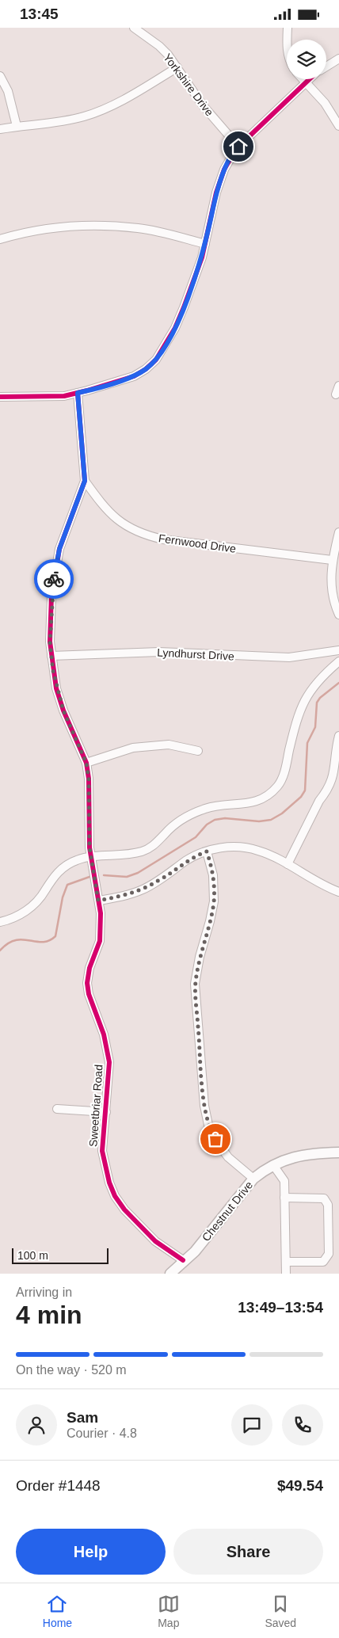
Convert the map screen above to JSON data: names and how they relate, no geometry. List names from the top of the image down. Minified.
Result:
{"streets":{"street":["Yorkshire Drive","Fernwood Drive","Lyndhurst Drive","Sweetbriar Road","Chestnut Drive"]},"crossings":[["Fernwood Drive","Sweetbriar Road"],["Lyndhurst Drive","Sweetbriar Road"],["Sweetbriar Road","Chestnut Drive"]],"scale_bar":"100 m","page":{"status":"13:45","scale":"100 m","heading":["4 min","Arriving in","13:49–13:54"],"panel":["Sam","Courier · 4.8","Order #1448","$49.54"],"bar":"On the way · 520 m","buttons":["Help","Share"],"tabs":["Home","Map","Saved"]}}
